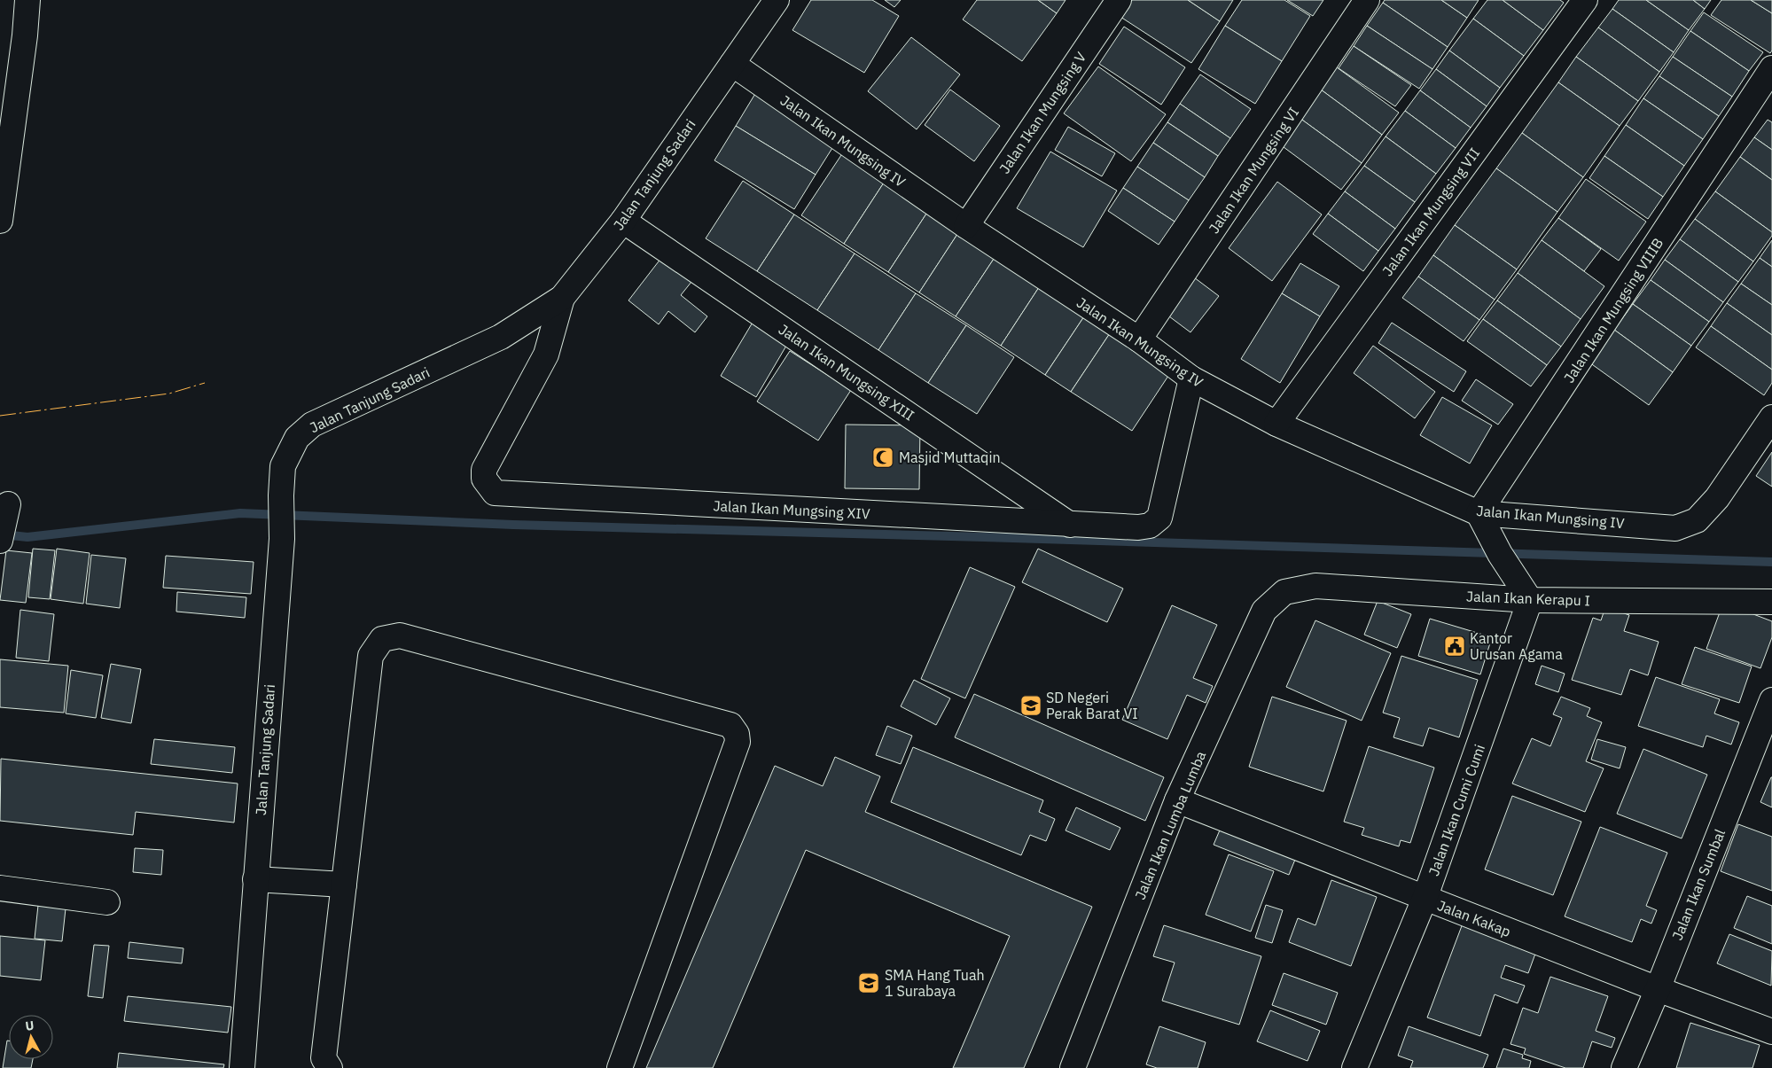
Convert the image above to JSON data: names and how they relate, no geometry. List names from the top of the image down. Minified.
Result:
{"streets":{"main road":["Jalan Ikan Mungsing V","Jalan Ikan Mungsing IV","Jalan Ikan Mungsing VI","Jalan Tanjung Sadari","Jalan Ikan Mungsing VII","Jalan Ikan Mungsing VIIIB","Jalan Ikan Mungsing XIII","Jalan Ikan Mungsing XIV","Jalan Ikan Kerapu I","Jalan Ikan Cumi Cumi","Jalan Ikan Lumba Lumba","Jalan Ikan Sumbal","Jalan Kakap"]},"crossings":[["Jalan Ikan Mungsing V","Jalan Ikan Mungsing IV"],["Jalan Ikan Mungsing IV","Jalan Ikan Mungsing VI"],["Jalan Ikan Mungsing IV","Jalan Tanjung Sadari"],["Jalan Ikan Mungsing IV","Jalan Ikan Mungsing VII"],["Jalan Ikan Mungsing IV","Jalan Ikan Mungsing VIIIB"],["Jalan Ikan Mungsing IV","Jalan Ikan Mungsing XIV"],["Jalan Tanjung Sadari","Jalan Ikan Mungsing XIII"],["Jalan Tanjung Sadari","Jalan Ikan Mungsing XIV"],["Jalan Ikan Mungsing XIII","Jalan Ikan Mungsing XIV"],["Jalan Ikan Kerapu I","Jalan Ikan Cumi Cumi"],["Jalan Ikan Kerapu I","Jalan Ikan Lumba Lumba"],["Jalan Ikan Cumi Cumi","Jalan Kakap"],["Jalan Ikan Lumba Lumba","Jalan Kakap"],["Jalan Ikan Sumbal","Jalan Kakap"]],"places":{"mosque":["Masjid Muttaqin"],"public building":["Kantor Urusan Agama"],"school or university":["SD Negeri Perak Barat VI","SMA Hang Tuah 1 Surabaya"]},"north":"top"}
